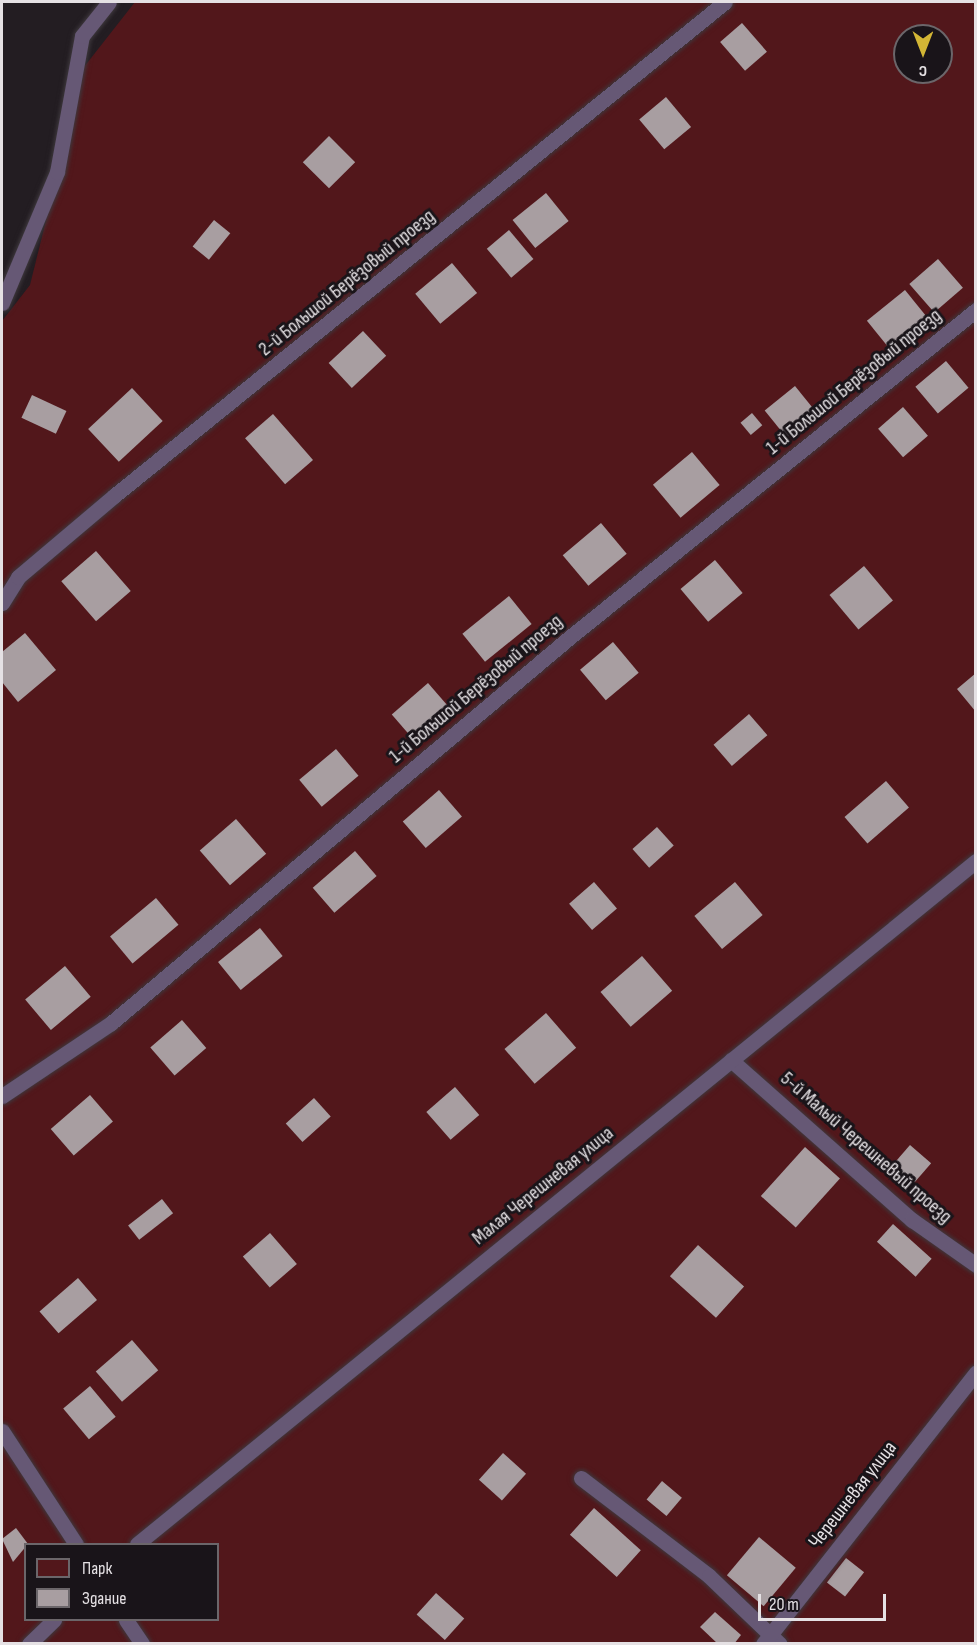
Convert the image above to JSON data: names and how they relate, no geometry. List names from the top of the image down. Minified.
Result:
{"streets":{"lane":["2-й Большой Берёзовый проезд","1-й Большой Берёзовый проезд","5-й Малый Черешневый проезд","Малая Черешневая улица","Черешневая улица"]},"crossings":[["5-й Малый Черешневый проезд","Малая Черешневая улица"]],"legend":["Парк","Здание"],"scale_bar":"20 m","north":"bottom"}
